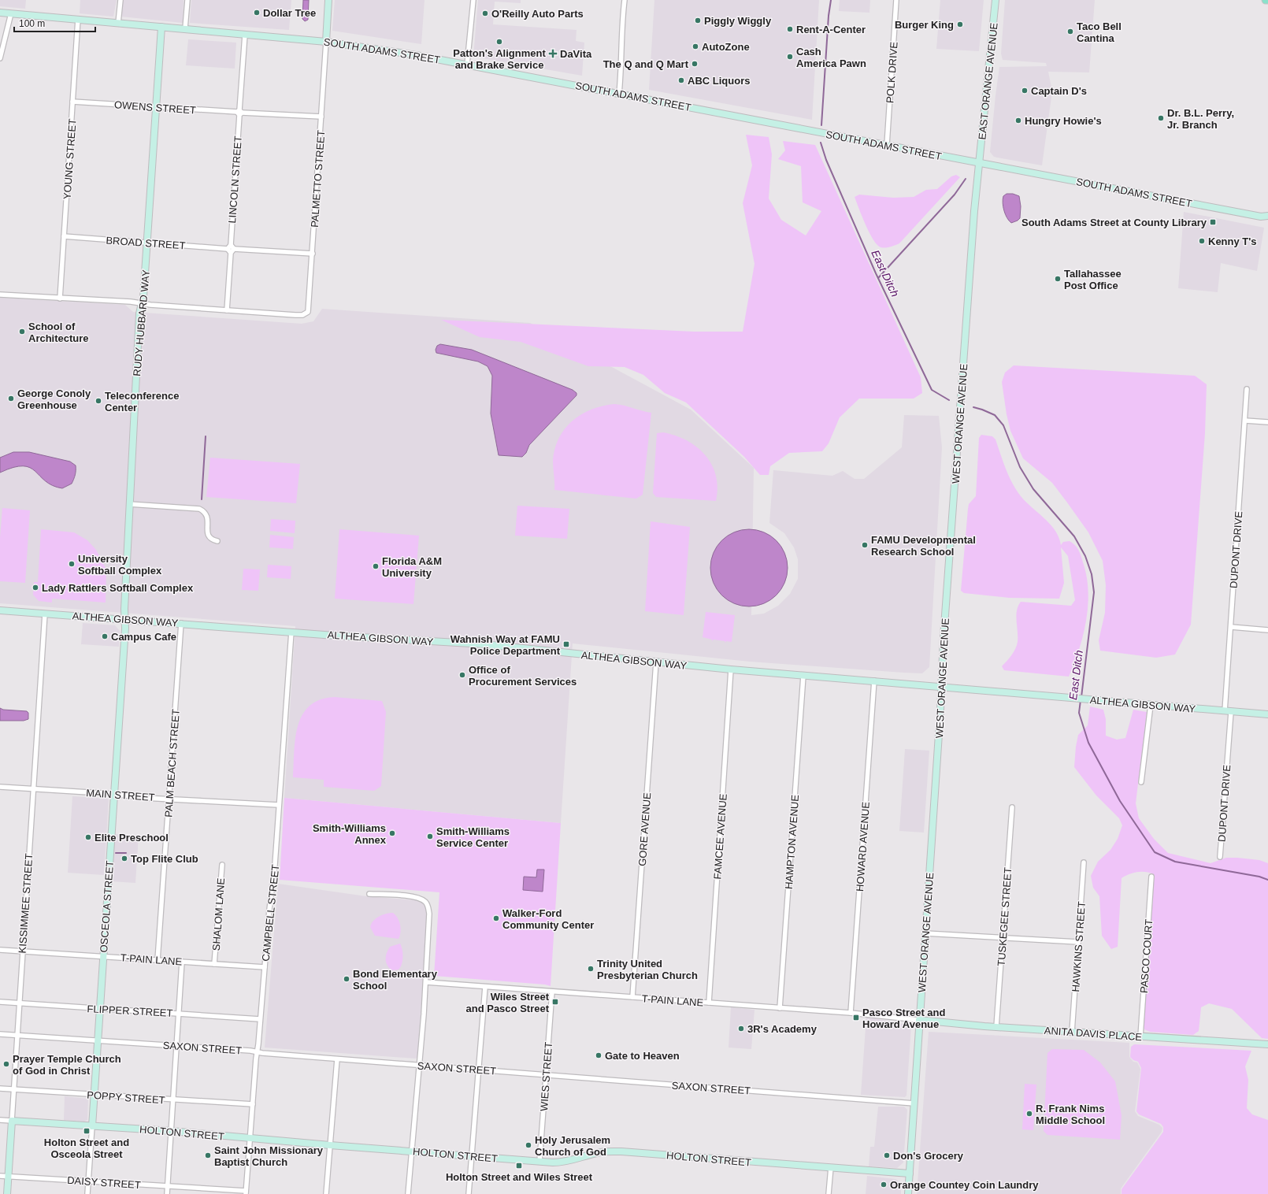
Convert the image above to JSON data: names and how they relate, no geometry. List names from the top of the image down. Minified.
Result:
{"streets":{"street":["SOUTH ADAMS STREET","POLK DRIVE","EAST ORANGE AVENUE","OWENS STREET","YOUNG STREET","PALMETTO STREET","LINCOLN STREET","BROAD STREET","RUDY HUBBARD WAY","WEST ORANGE AVENUE","DUPONT DRIVE","ALTHEA GIBSON WAY","PALM BEACH STREET","MAIN STREET","GORE AVENUE","FAMCEE AVENUE","HAMPTON AVENUE","HOWARD AVENUE","KISSIMMEE STREET","OSCEOLA STREET","CAMPBELL STREET","SHALOM LANE","TUSKEGEE STREET","HAWKINS STREET","PASCO COURT","T-PAIN LANE","FLIPPER STREET","ANITA DAVIS PLACE","SAXON STREET","WIES STREET","POPPY STREET","HOLTON STREET","DAISY STREET"]},"crossings":[["SOUTH ADAMS STREET","POLK DRIVE"],["SOUTH ADAMS STREET","EAST ORANGE AVENUE"],["SOUTH ADAMS STREET","YOUNG STREET"],["SOUTH ADAMS STREET","PALMETTO STREET"],["SOUTH ADAMS STREET","LINCOLN STREET"],["SOUTH ADAMS STREET","RUDY HUBBARD WAY"],["SOUTH ADAMS STREET","WEST ORANGE AVENUE"],["EAST ORANGE AVENUE","WEST ORANGE AVENUE"],["OWENS STREET","YOUNG STREET"],["OWENS STREET","PALMETTO STREET"],["OWENS STREET","LINCOLN STREET"],["OWENS STREET","RUDY HUBBARD WAY"],["YOUNG STREET","BROAD STREET"],["PALMETTO STREET","LINCOLN STREET"],["PALMETTO STREET","BROAD STREET"],["LINCOLN STREET","BROAD STREET"],["BROAD STREET","RUDY HUBBARD WAY"],["RUDY HUBBARD WAY","ALTHEA GIBSON WAY"],["RUDY HUBBARD WAY","OSCEOLA STREET"],["WEST ORANGE AVENUE","ALTHEA GIBSON WAY"],["WEST ORANGE AVENUE","T-PAIN LANE"],["WEST ORANGE AVENUE","ANITA DAVIS PLACE"],["WEST ORANGE AVENUE","SAXON STREET"],["WEST ORANGE AVENUE","HOLTON STREET"],["DUPONT DRIVE","ALTHEA GIBSON WAY"],["ALTHEA GIBSON WAY","PALM BEACH STREET"],["ALTHEA GIBSON WAY","GORE AVENUE"],["ALTHEA GIBSON WAY","FAMCEE AVENUE"],["ALTHEA GIBSON WAY","HAMPTON AVENUE"],["ALTHEA GIBSON WAY","HOWARD AVENUE"],["ALTHEA GIBSON WAY","KISSIMMEE STREET"],["ALTHEA GIBSON WAY","OSCEOLA STREET"],["ALTHEA GIBSON WAY","CAMPBELL STREET"],["PALM BEACH STREET","MAIN STREET"],["PALM BEACH STREET","T-PAIN LANE"],["MAIN STREET","KISSIMMEE STREET"],["MAIN STREET","OSCEOLA STREET"],["MAIN STREET","CAMPBELL STREET"],["GORE AVENUE","T-PAIN LANE"],["FAMCEE AVENUE","T-PAIN LANE"],["HAMPTON AVENUE","T-PAIN LANE"],["HOWARD AVENUE","T-PAIN LANE"],["KISSIMMEE STREET","T-PAIN LANE"],["KISSIMMEE STREET","FLIPPER STREET"],["KISSIMMEE STREET","SAXON STREET"],["KISSIMMEE STREET","POPPY STREET"],["KISSIMMEE STREET","HOLTON STREET"],["KISSIMMEE STREET","DAISY STREET"],["OSCEOLA STREET","T-PAIN LANE"],["OSCEOLA STREET","FLIPPER STREET"],["OSCEOLA STREET","SAXON STREET"],["OSCEOLA STREET","POPPY STREET"],["OSCEOLA STREET","HOLTON STREET"],["OSCEOLA STREET","DAISY STREET"],["CAMPBELL STREET","T-PAIN LANE"],["CAMPBELL STREET","FLIPPER STREET"],["CAMPBELL STREET","SAXON STREET"],["CAMPBELL STREET","POPPY STREET"],["CAMPBELL STREET","HOLTON STREET"],["CAMPBELL STREET","DAISY STREET"],["SHALOM LANE","T-PAIN LANE"],["TUSKEGEE STREET","ANITA DAVIS PLACE"],["HAWKINS STREET","ANITA DAVIS PLACE"],["PASCO COURT","ANITA DAVIS PLACE"],["T-PAIN LANE","ANITA DAVIS PLACE"],["T-PAIN LANE","WIES STREET"],["SAXON STREET","WIES STREET"],["WIES STREET","HOLTON STREET"]],"water":["East Ditch"],"places":{"other":["Dollar Tree","O'Reilly Auto Parts","Piggly Wiggly","Burger King","Rent-A-Center","Taco Bell Cantina","Patton's Alignment and Brake Service","AutoZone","Cash America Pawn","The Q and Q Mart","ABC Liquors","Captain D's","Dr. B.L. Perry, Jr. Branch","Hungry Howie's","Kenny T's","Tallahassee Post Office","School of Architecture","George Conoly Greenhouse","Teleconference Center","FAMU Developmental Research School","University Softball Complex","Florida A&M University","Lady Rattlers Softball Complex","Campus Cafe","Office of Procurement Services","Smith-Williams Annex","Smith-Williams Service Center","Elite Preschool","Top Flite Club","Walker-Ford Community Center","Trinity United Presbyterian Church","Bond Elementary School","3R's Academy","Gate to Heaven","Prayer Temple Church of God in Christ","R. Frank Nims Middle School","Holy Jerusalem Church of God","Saint John Missionary Baptist Church","Don's Grocery","Orange Countey Coin Laundry"],"health":["DaVita"],"transit":["South Adams Street at County Library","Wahnish Way at FAMU Police Department","Wiles Street and Pasco Street","Pasco Street and Howard Avenue","Holton Street and Osceola Street","Holton Street and Wiles Street"]},"scale_bar":"100 m"}
